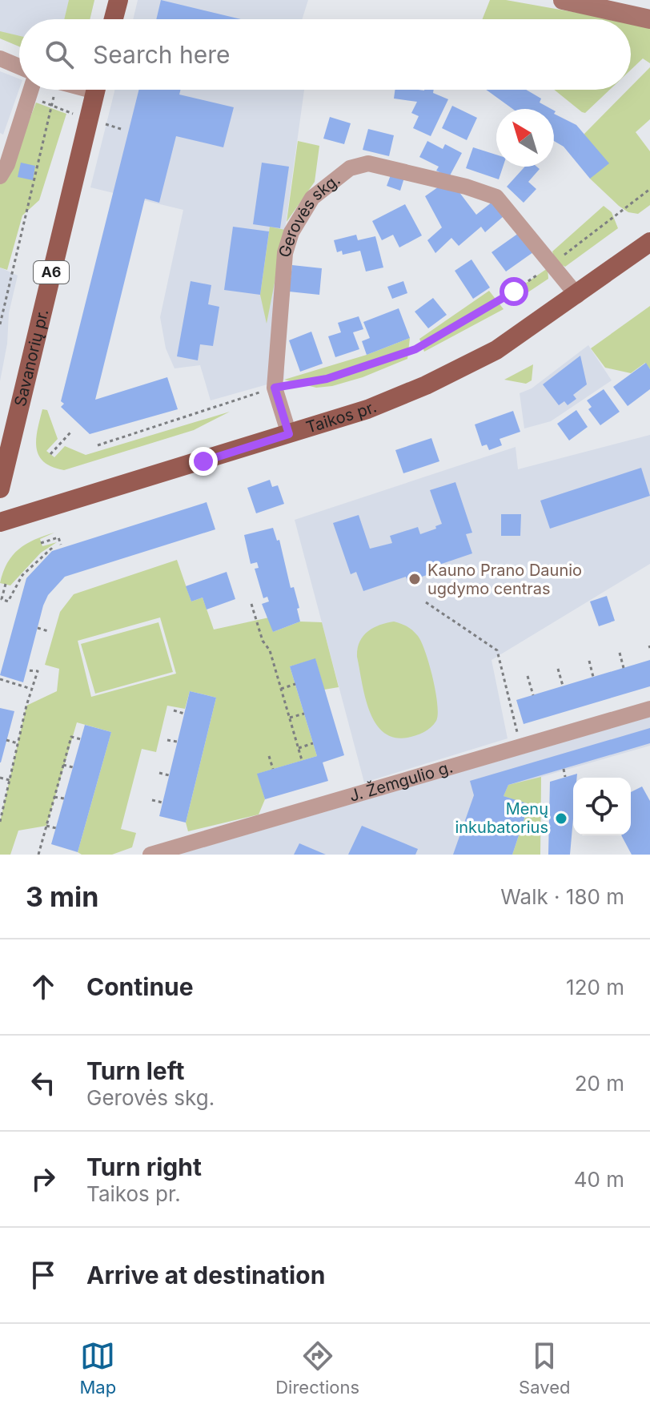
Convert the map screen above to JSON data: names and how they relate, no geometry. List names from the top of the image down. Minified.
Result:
{"streets":{"main road":["A6","Savanorių pr.","Taikos pr."],"street":["Gerovės skg.","J. Žemgulio g."]},"crossings":[["Gerovės skg.","Taikos pr."]],"places":["Kauno Prano Daunio ugdymo centras","Menų inkubatorius"],"north":"top left","page":{"search":"Search here","heading":["3 min","Walk · 180 m"],"list":[["Continue","120 m"],["Turn left","Gerovės skg.","20 m"],["Turn right","Taikos pr.","40 m"],"Arrive at destination"],"nav":["Map","Directions","Saved"]}}
